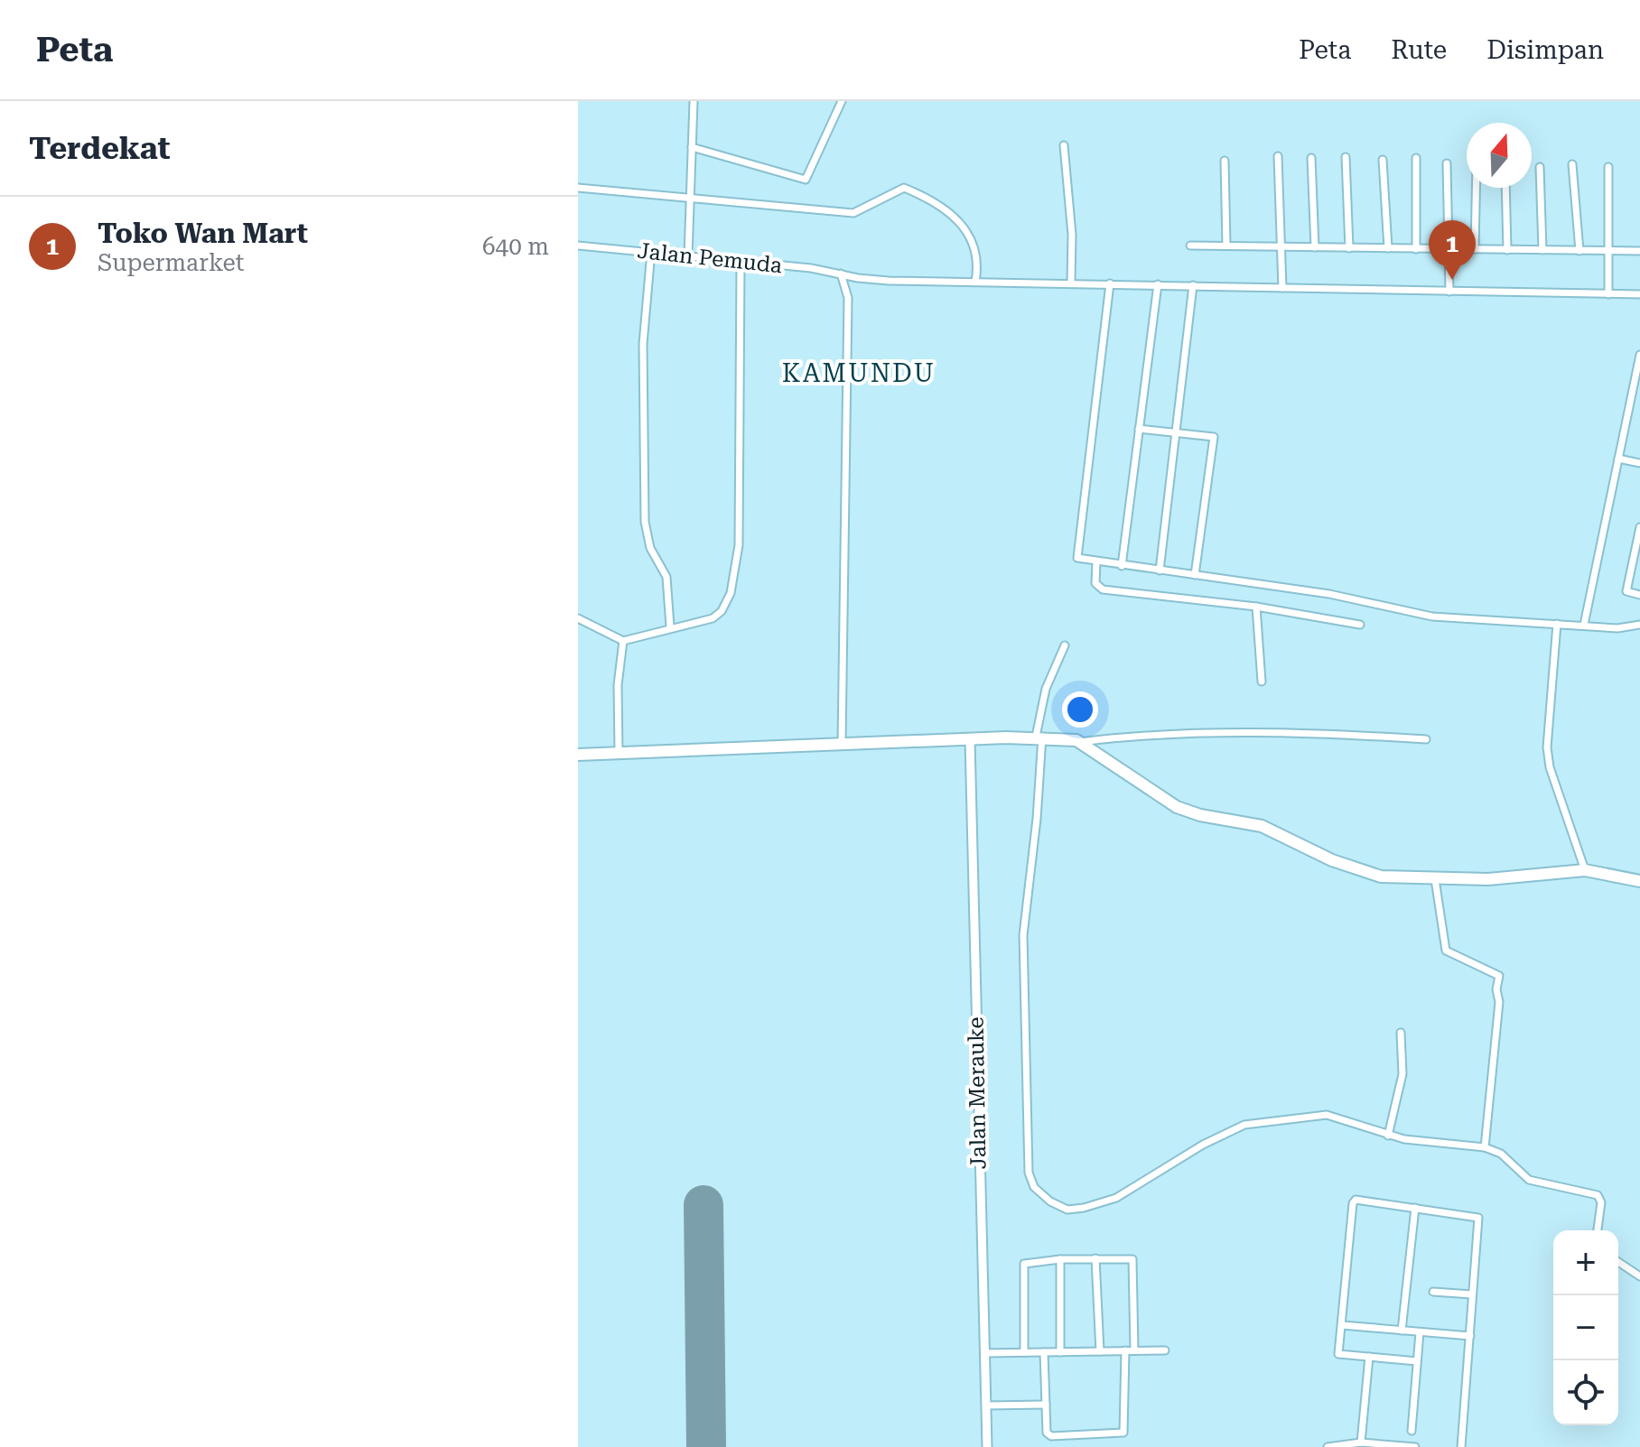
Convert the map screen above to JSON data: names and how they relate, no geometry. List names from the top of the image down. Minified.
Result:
{"streets":{"street":["Jalan Pemuda","Jalan Merauke"]},"districts":["KAMUNDU"],"north":"top","page":{"header":"Peta","nav":["Peta","Rute","Disimpan"],"heading":"Terdekat","list":[{"mark":"1","name":"Toko Wan Mart","note":"Supermarket","value":"640 m"}],"pins":"1","map_buttons":["+","−"]}}
